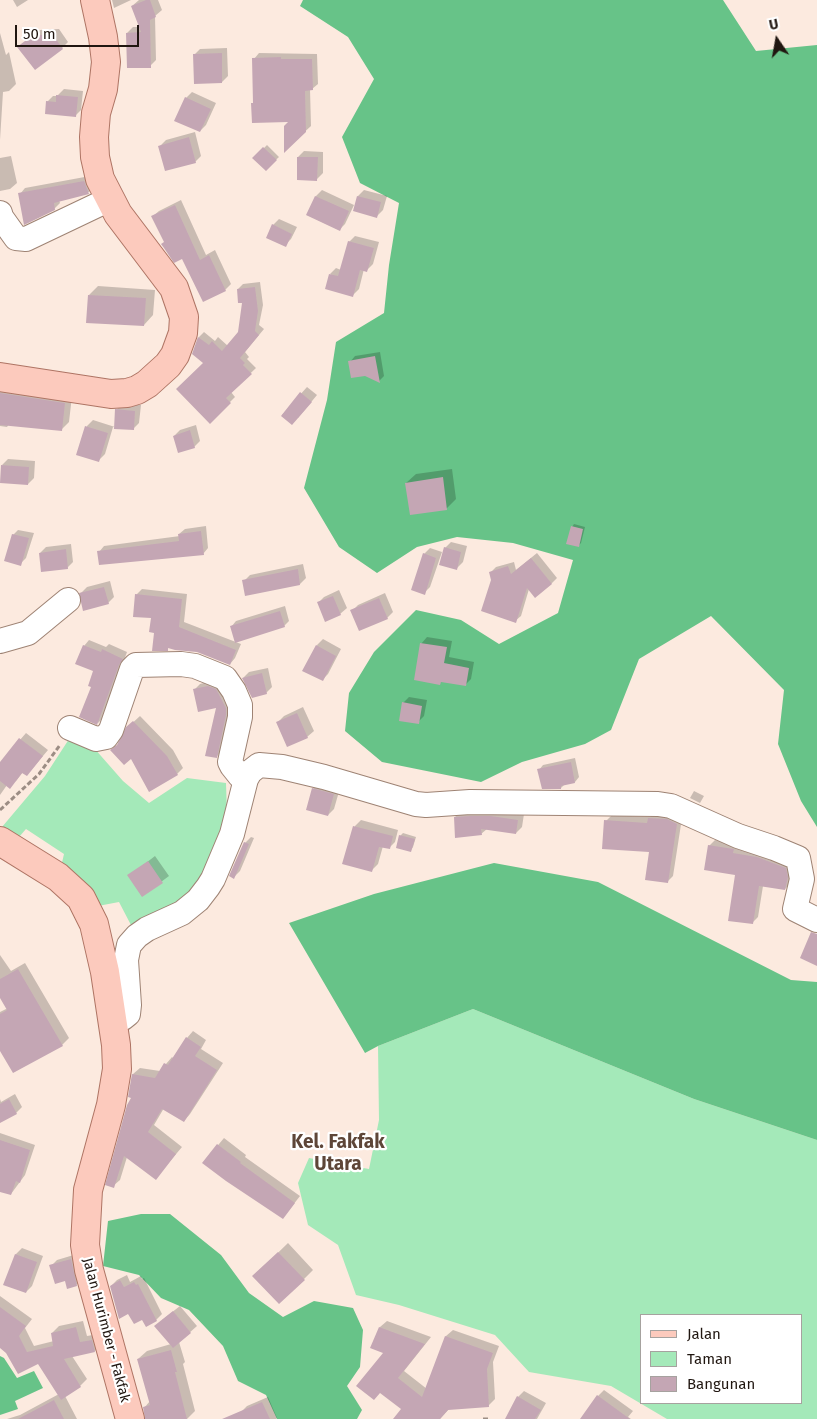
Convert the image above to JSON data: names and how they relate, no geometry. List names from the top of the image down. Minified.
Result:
{"streets":{"main road":["Jalan Hurimber - Fakfak"]},"districts":["Kel. Fakfak Utara"],"legend":["Jalan","Taman","Bangunan"],"scale_bar":"50 m","north":"top"}
